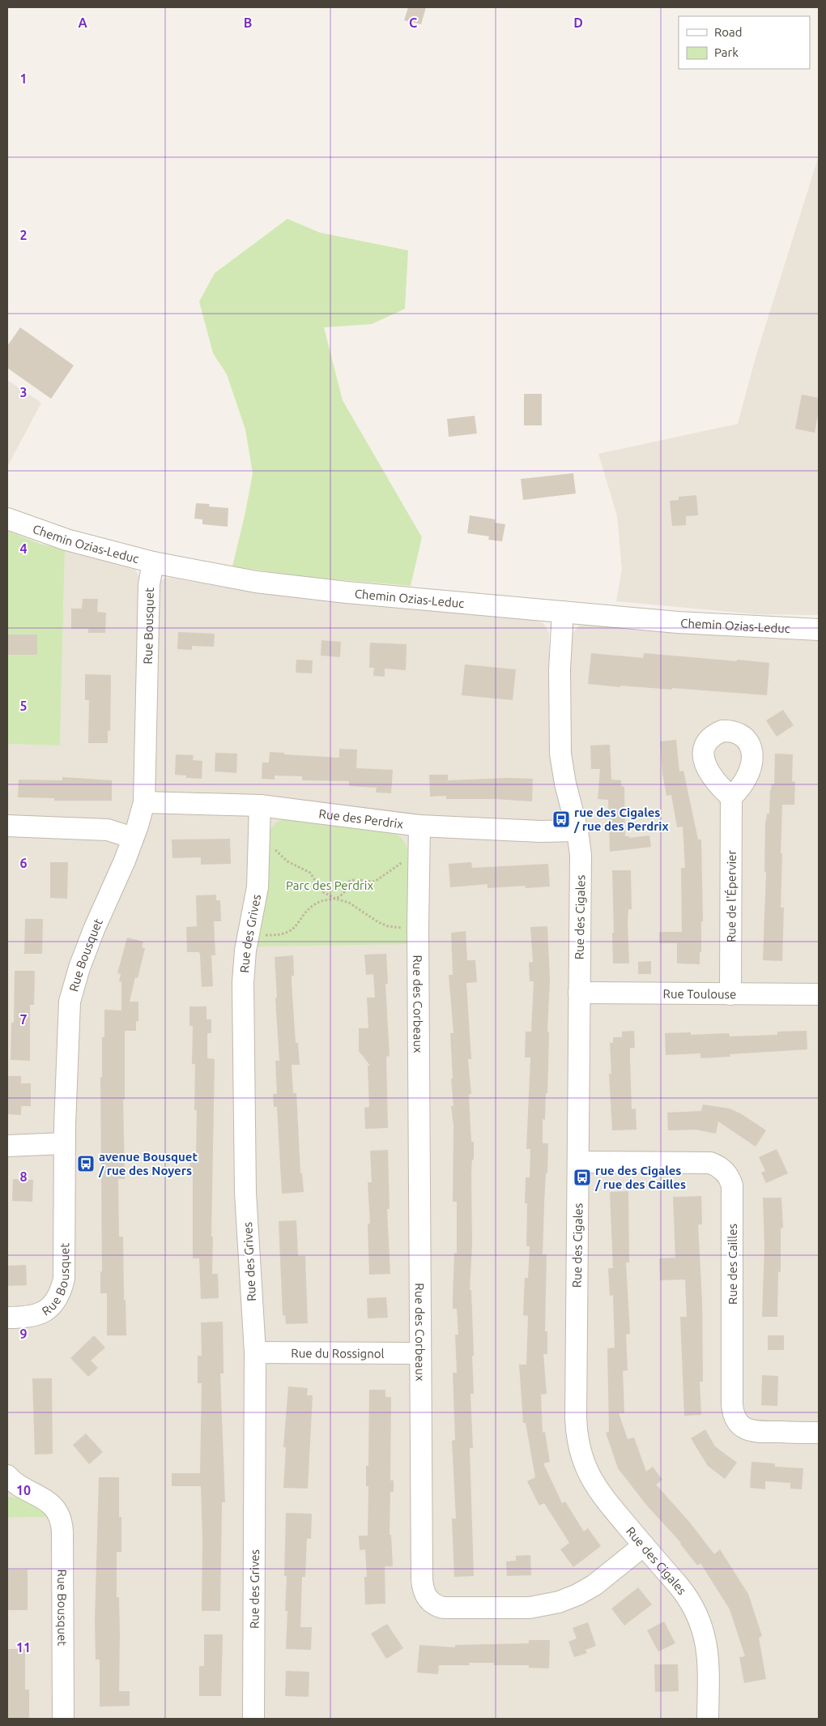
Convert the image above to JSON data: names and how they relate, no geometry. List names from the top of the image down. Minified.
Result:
{"streets":{"street":["Chemin Ozias-Leduc","Rue Bousquet","Rue des Perdrix","Rue de l'Épervier","Rue des Cigales","Rue des Grives","Rue Toulouse","Rue des Corbeaux","Rue des Cailles","Rue du Rossignol"]},"crossings":[["Chemin Ozias-Leduc","Rue Bousquet"],["Chemin Ozias-Leduc","Rue des Cigales"],["Rue Bousquet","Rue des Perdrix"],["Rue des Perdrix","Rue des Cigales"],["Rue des Perdrix","Rue des Grives"],["Rue des Perdrix","Rue des Corbeaux"],["Rue de l'Épervier","Rue Toulouse"],["Rue des Cigales","Rue Toulouse"],["Rue des Cigales","Rue des Corbeaux"],["Rue des Cigales","Rue des Cailles"],["Rue des Grives","Rue du Rossignol"],["Rue des Corbeaux","Rue du Rossignol"]],"parks":["Parc des Perdrix"],"places":{"bus stop":["rue des Cigales / rue des Perdrix","avenue Bousquet / rue des Noyers","rue des Cigales / rue des Cailles"]},"legend":["Road","Park"],"grid":{"columns":["A","B","C","D"],"rows":["1","2","3","4","5","6","7","8","9","10","11"]}}
